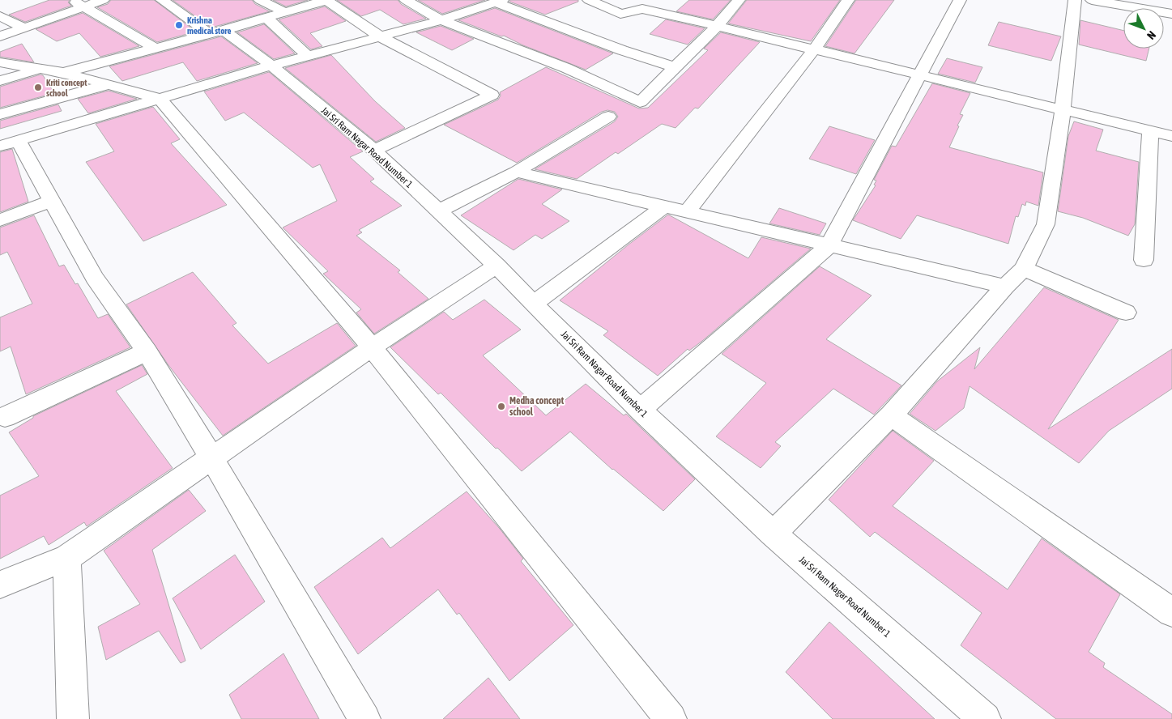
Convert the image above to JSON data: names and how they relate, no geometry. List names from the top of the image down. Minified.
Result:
{"streets":{"street":["Jai Sri Ram Nagar Road Number 1"]},"places":["Krishna medical store","Kriti concept school","Medha concept school"],"north":"bottom right"}
